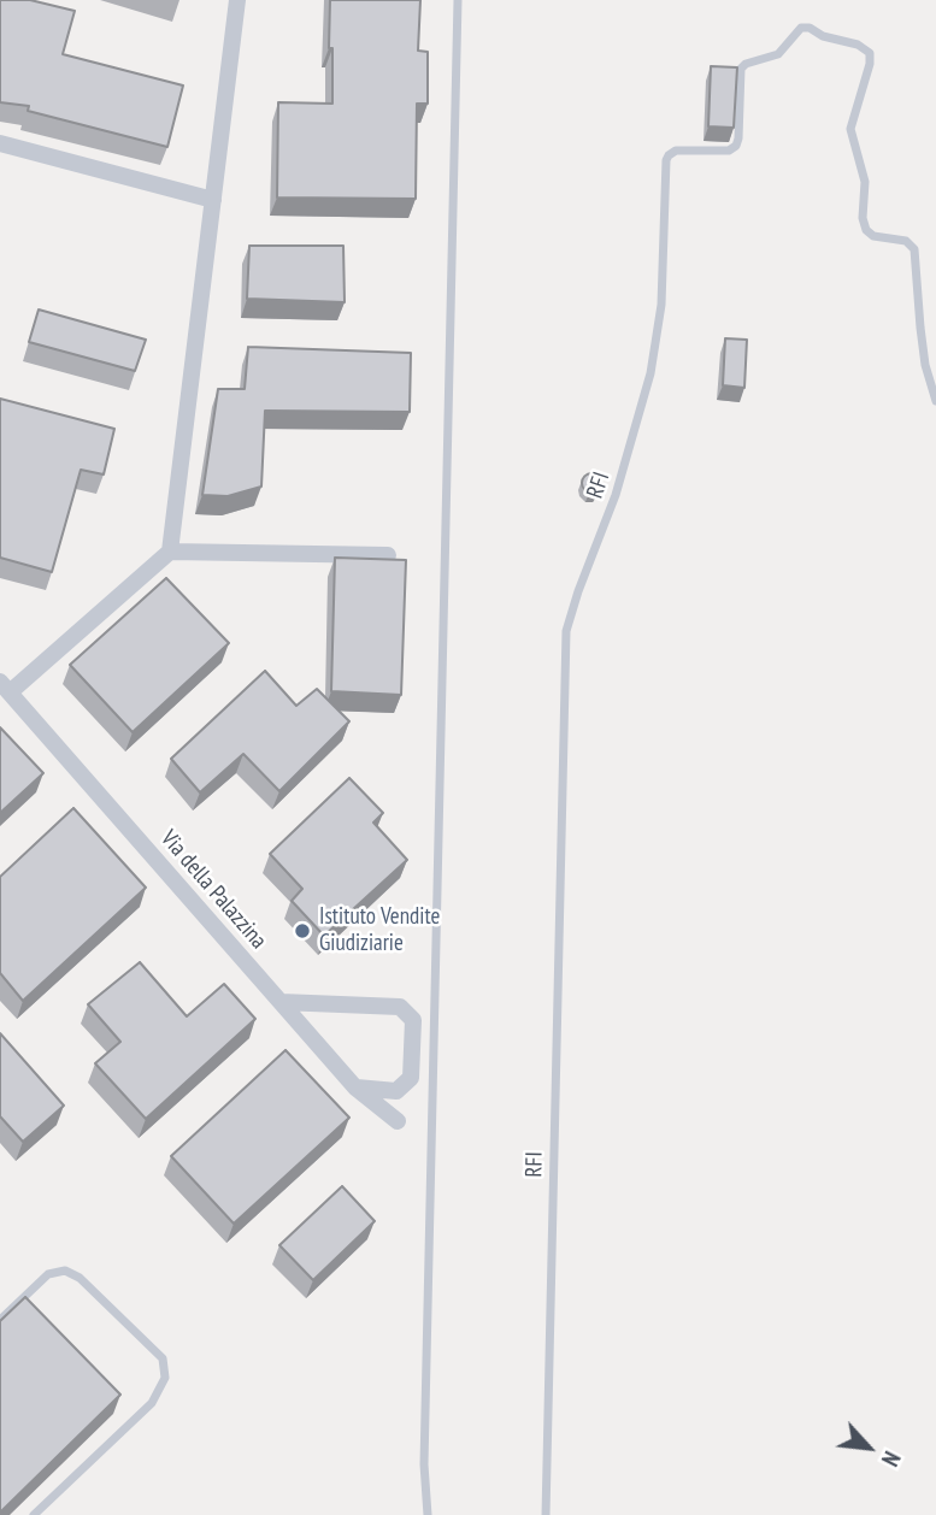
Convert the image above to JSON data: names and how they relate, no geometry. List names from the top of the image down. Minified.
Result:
{"streets":{"street":["Via della Palazzina"],"lane":["RFI"]},"places":["Istituto Vendite Giudiziarie"],"north":"bottom right"}
